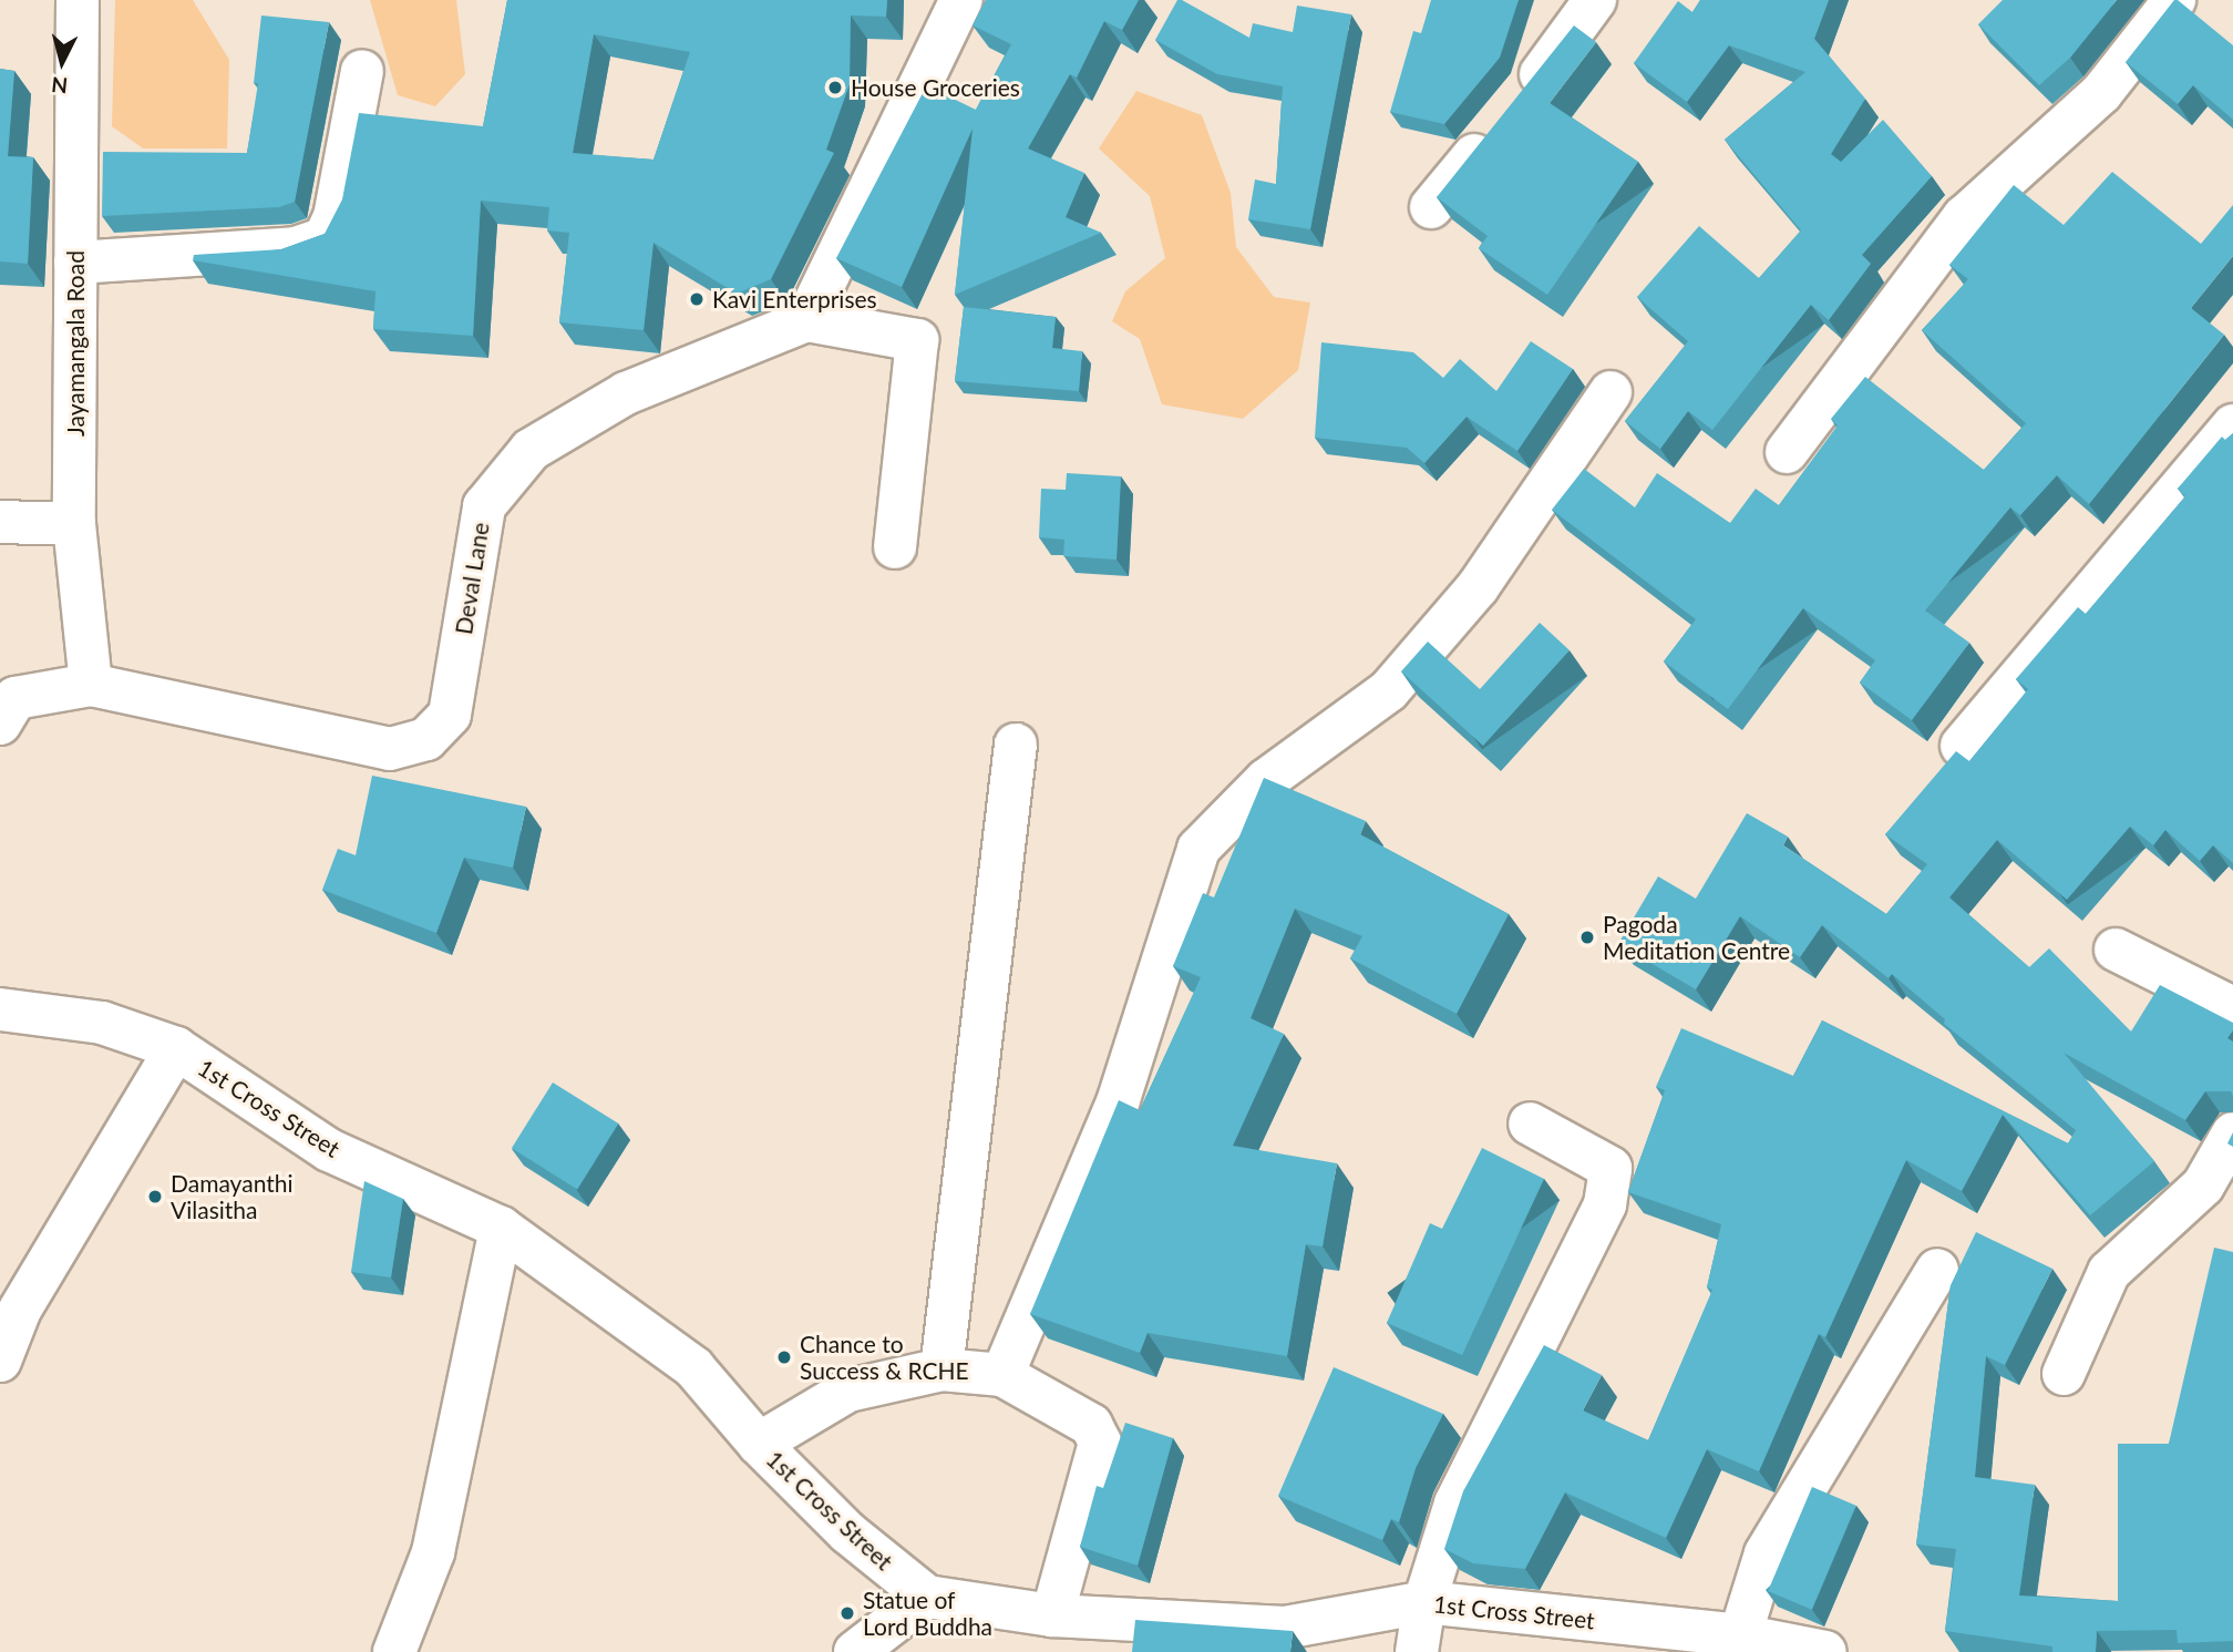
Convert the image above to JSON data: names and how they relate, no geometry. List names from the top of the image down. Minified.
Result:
{"streets":{"street":["Jayamangala Road","Deval Lane","1st Cross Street"]},"crossings":[["Jayamangala Road","Deval Lane"]],"places":["House Groceries","Kavi Enterprises","Pagoda Meditation Centre","Damayanthi Vilasitha","Chance to Success & RCHE","Statue of Lord Buddha"],"north":"bottom"}
